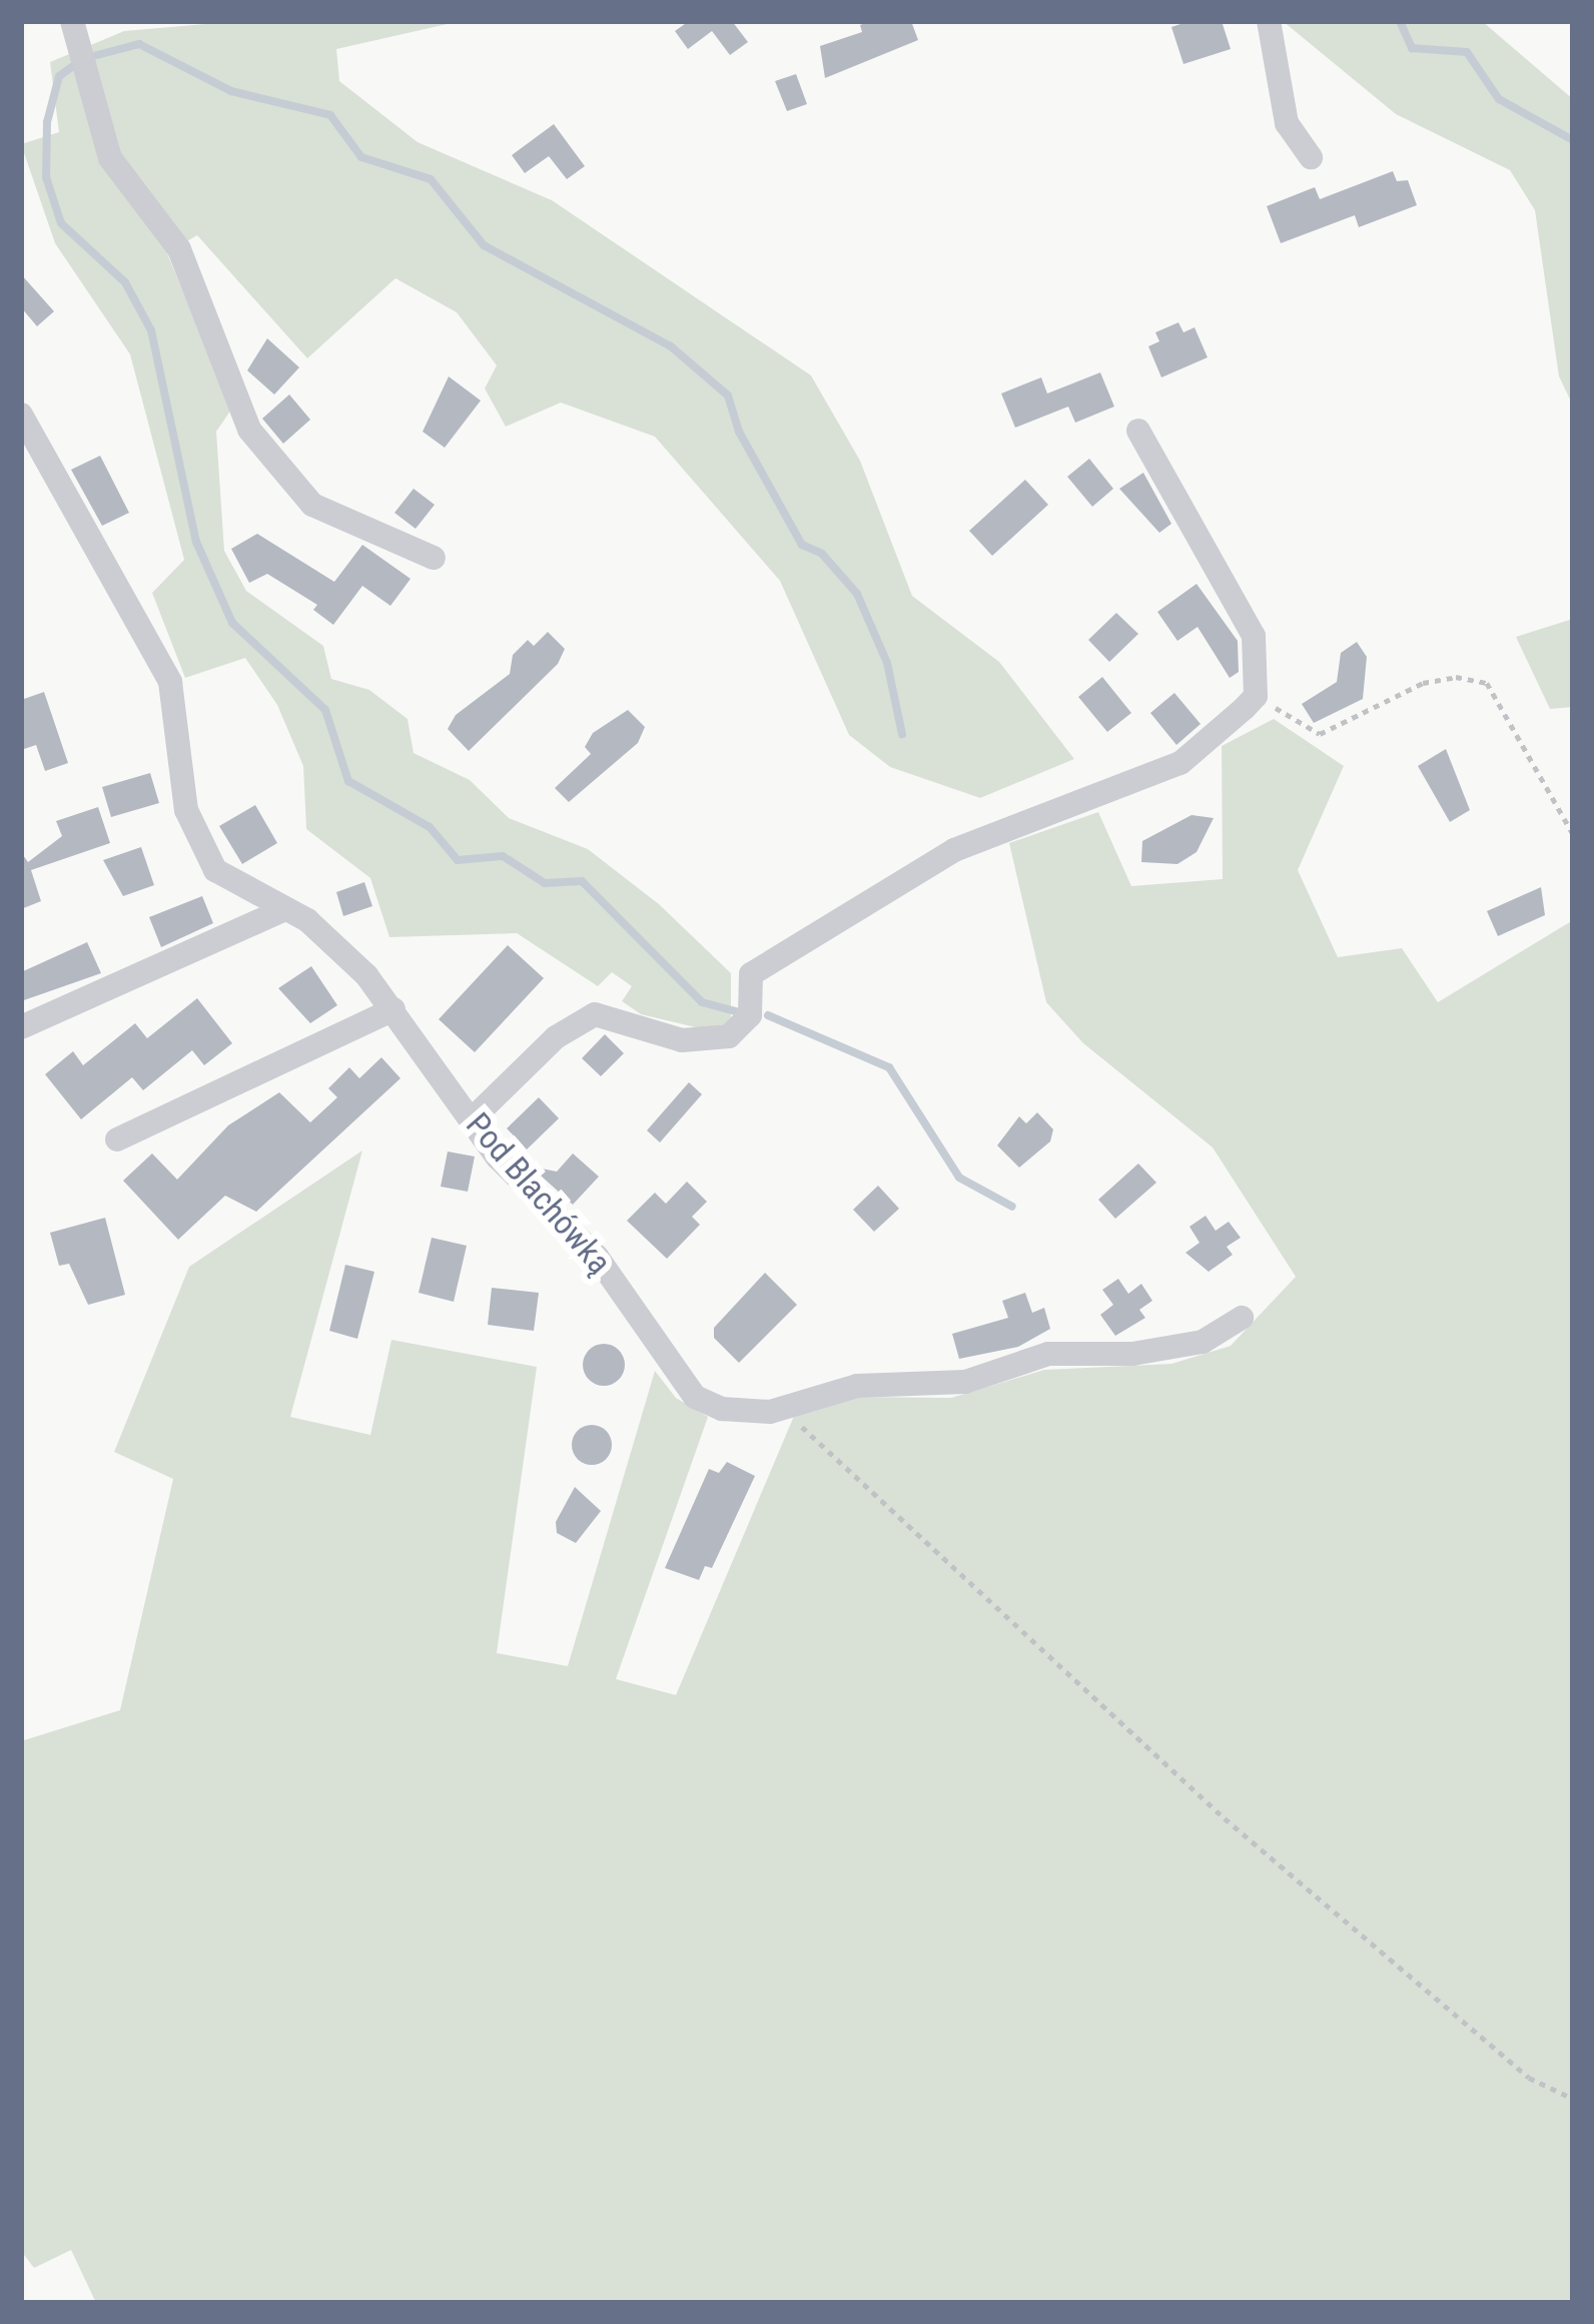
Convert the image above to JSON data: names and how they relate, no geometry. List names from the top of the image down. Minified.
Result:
{"streets":{"street":["Pod Blachówką"]}}
